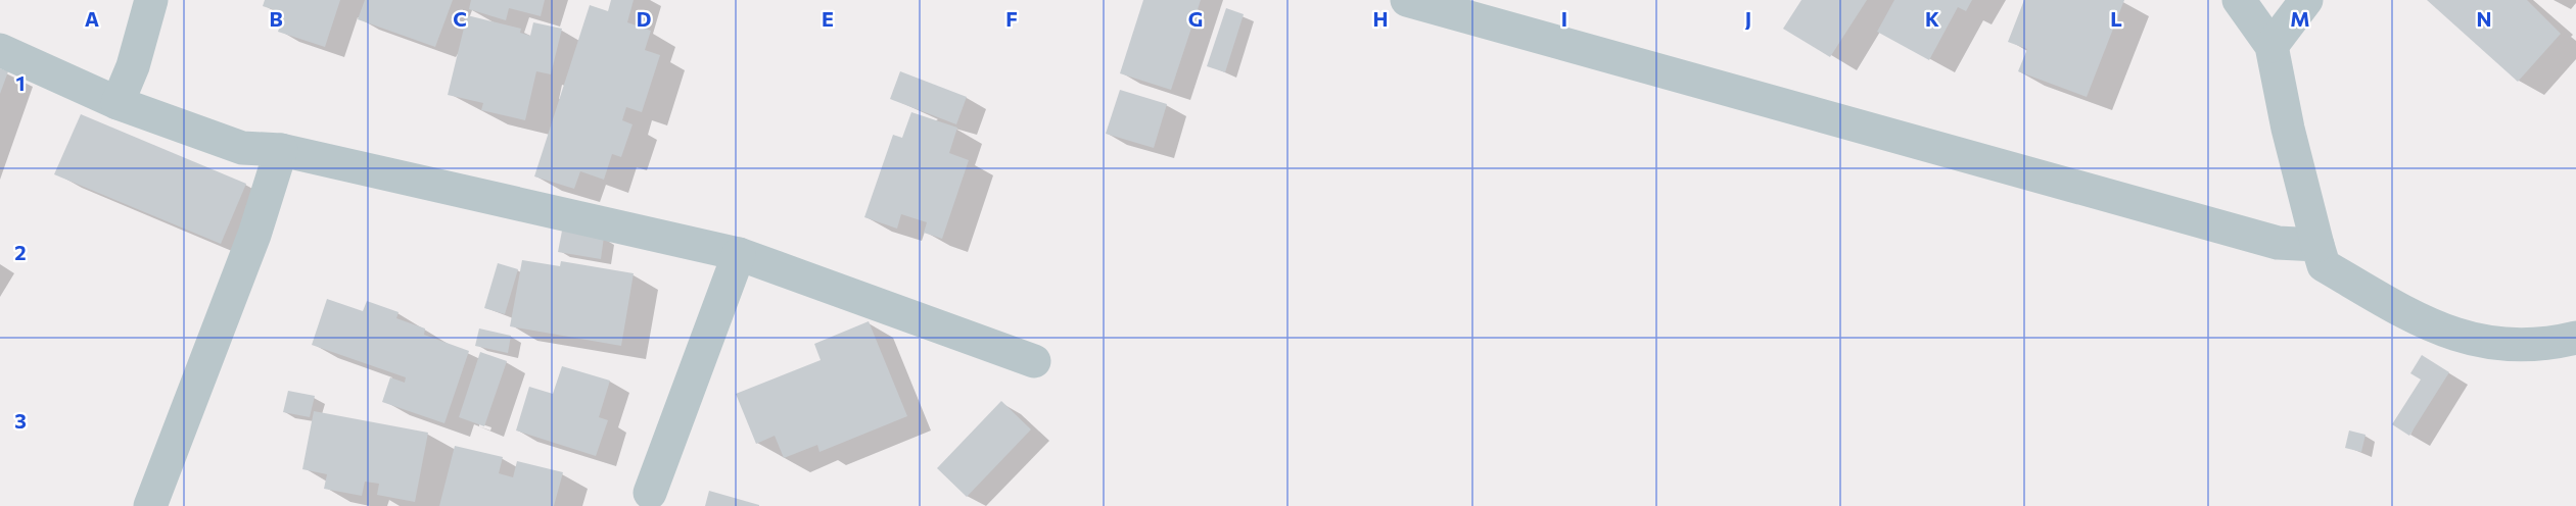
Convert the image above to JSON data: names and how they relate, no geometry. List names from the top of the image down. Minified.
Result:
{"grid":{"columns":["A","B","C","D","E","F","G","H","I","J","K","L","M","N"],"rows":["1","2","3"]}}
